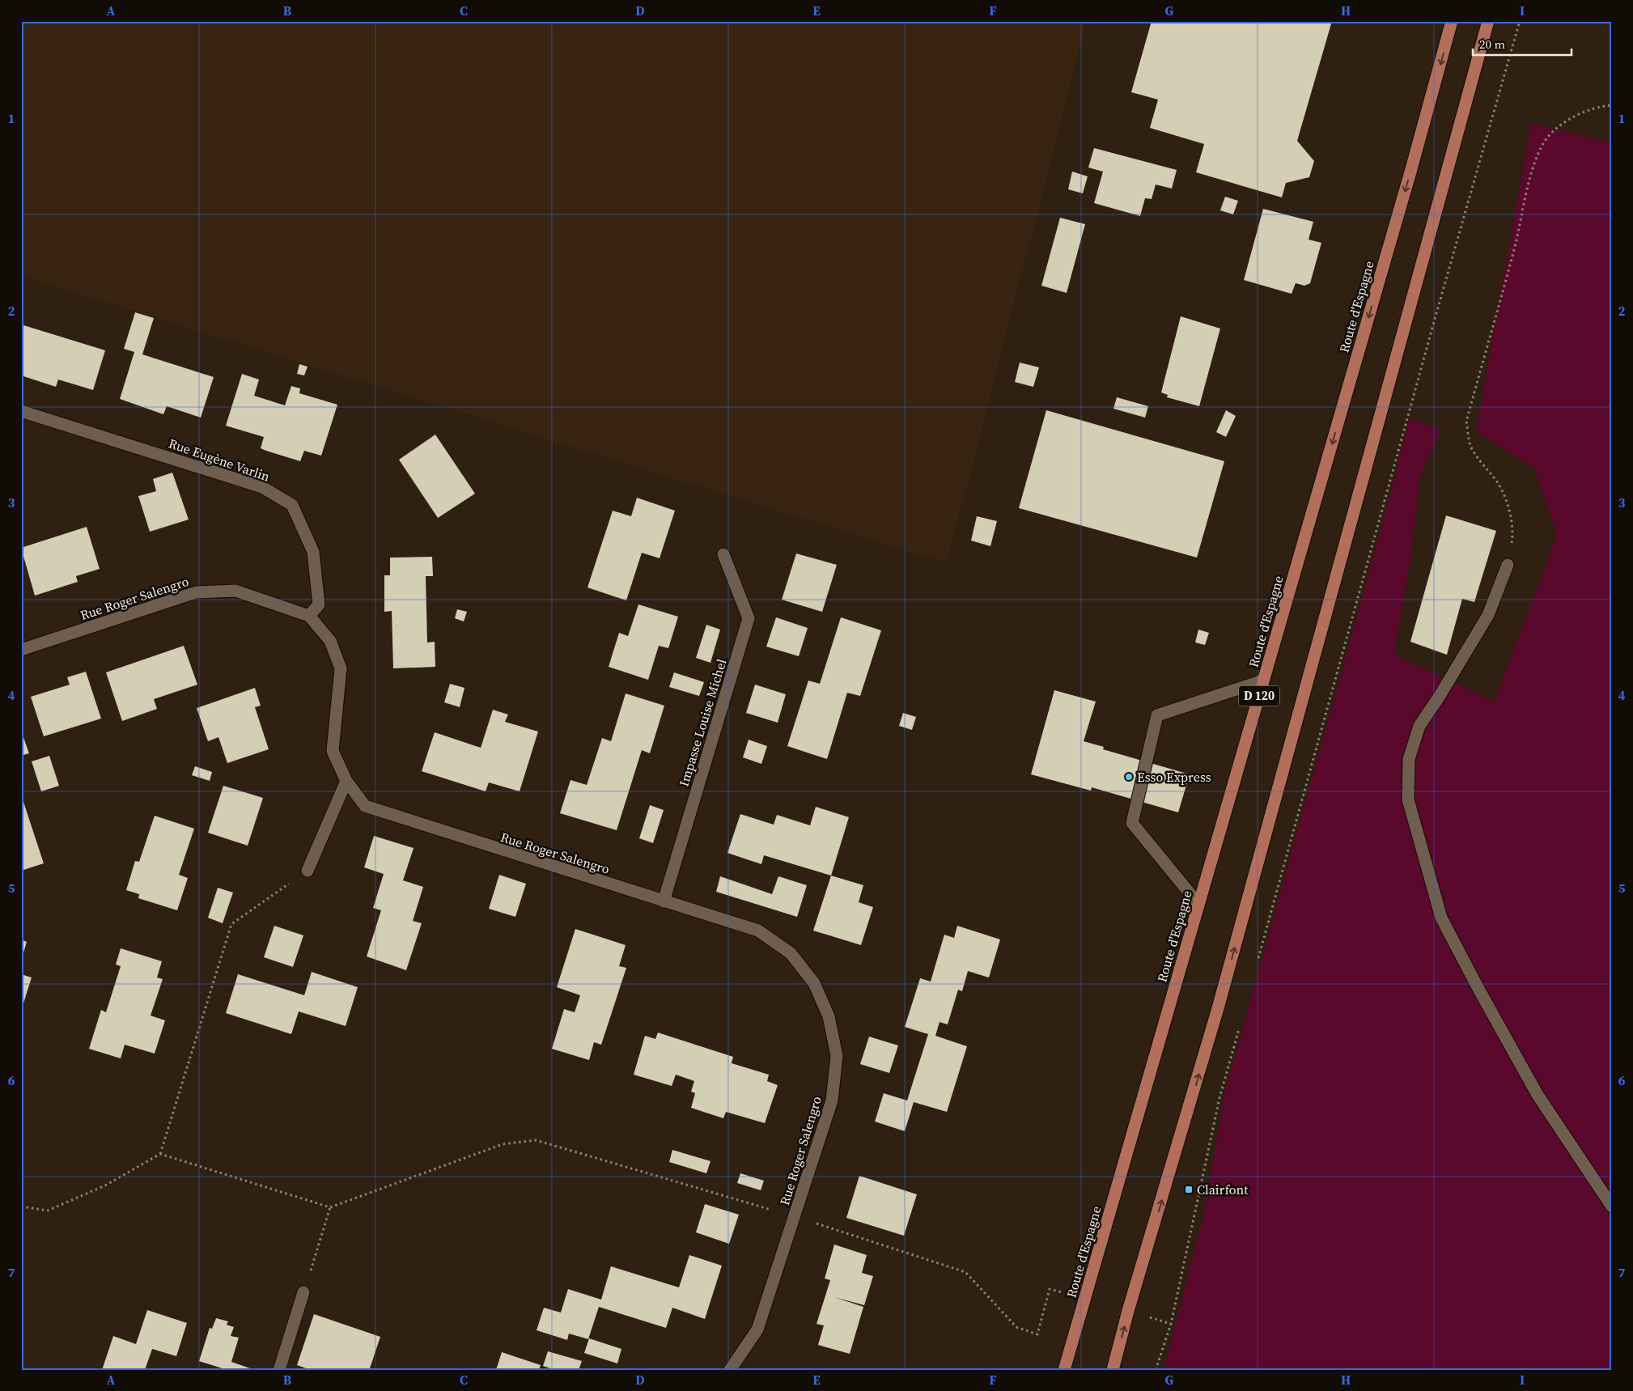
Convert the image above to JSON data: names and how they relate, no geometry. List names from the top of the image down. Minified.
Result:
{"streets":{"main road":["Route d'Espagne","D 120"],"street":["Rue Eugène Varlin","Rue Roger Salengro","Impasse Louise Michel"]},"crossings":[["Rue Eugène Varlin","Rue Roger Salengro"],["Rue Roger Salengro","Impasse Louise Michel"]],"places":{"other":["Esso Express"],"transit":["Clairfont"]},"scale_bar":"20 m","grid":{"columns":["A","B","C","D","E","F","G","H","I"],"rows":["1","2","3","4","5","6","7"]}}
